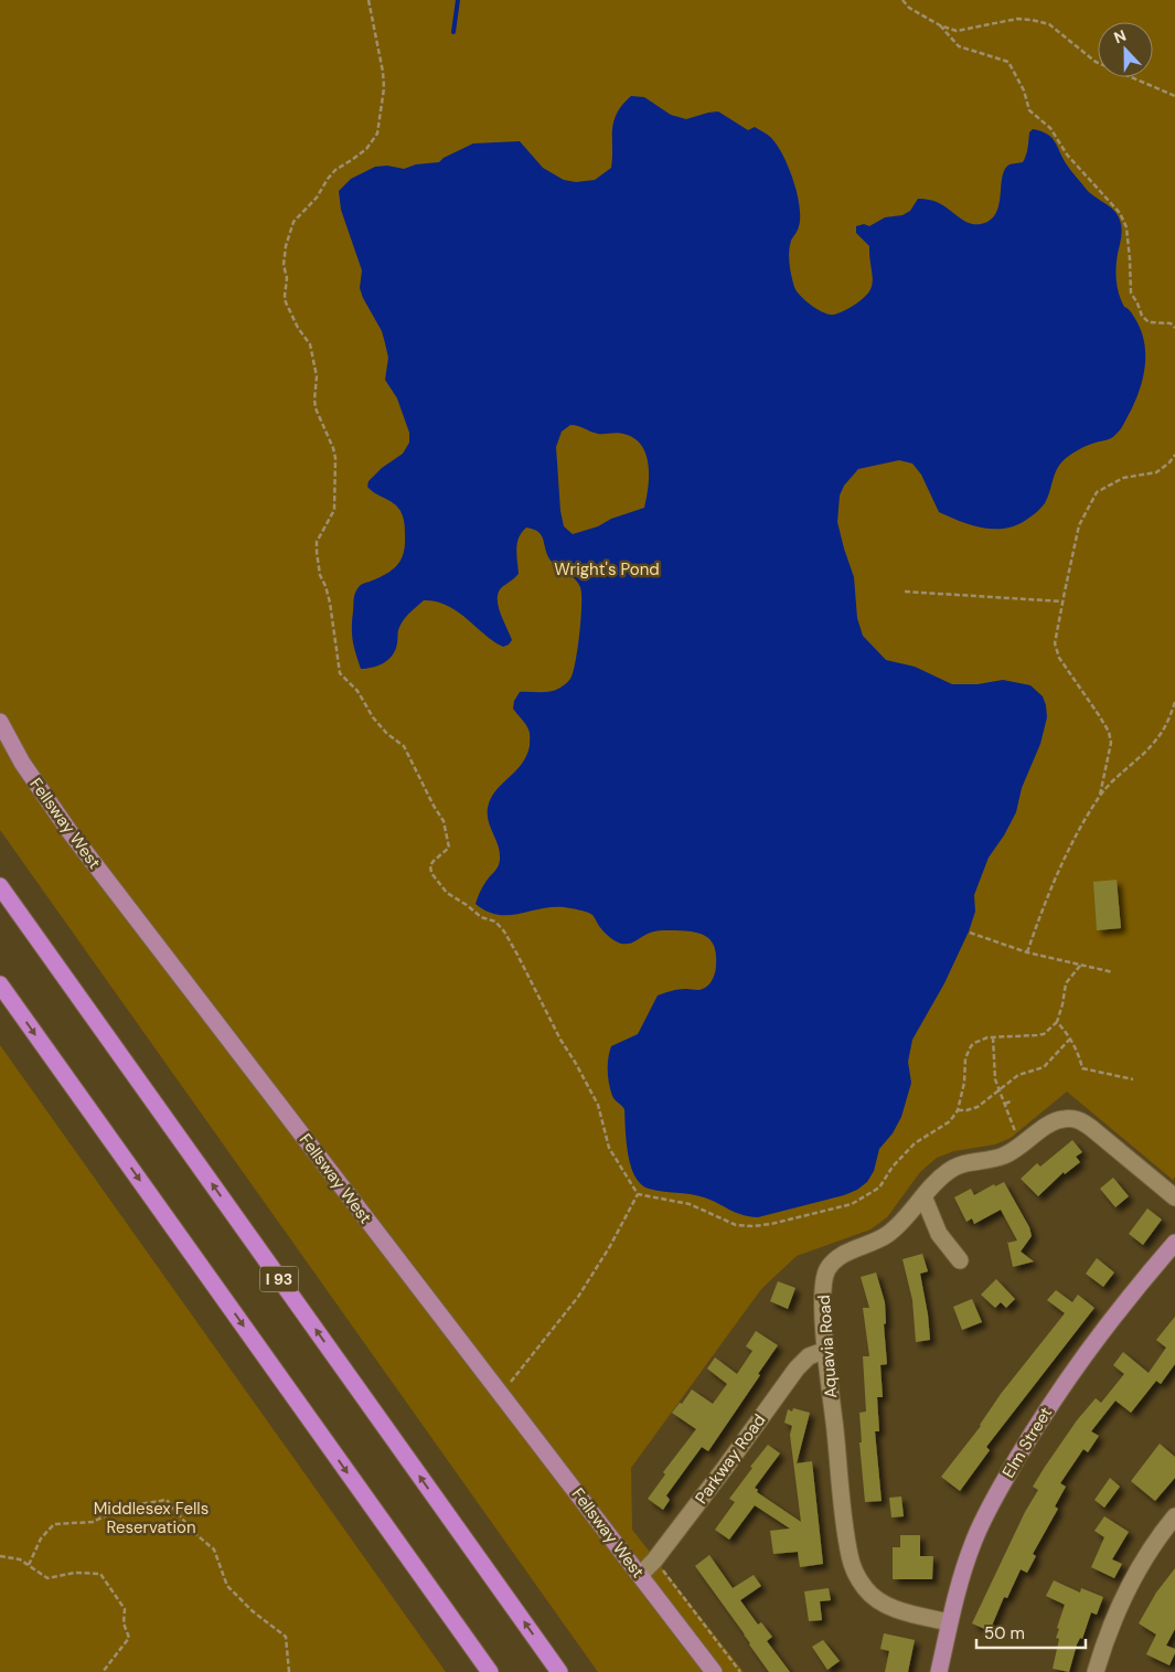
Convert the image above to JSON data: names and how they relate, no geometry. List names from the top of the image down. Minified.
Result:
{"streets":{"highway":["I 93"],"main road":["Fellsway West","Elm Street"],"street":["Aquavia Road","Parkway Road"]},"crossings":[["Fellsway West","Parkway Road"],["Aquavia Road","Elm Street"],["Aquavia Road","Parkway Road"]],"parks":["Wright's Pond","Middlesex Fells Reservation"],"scale_bar":"50 m","north":"top"}
